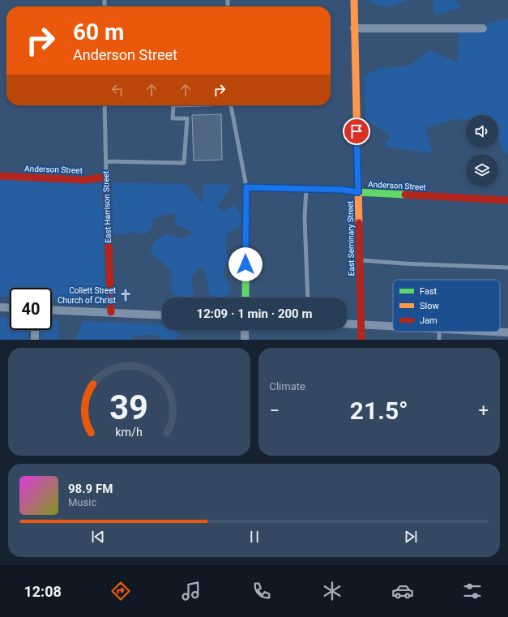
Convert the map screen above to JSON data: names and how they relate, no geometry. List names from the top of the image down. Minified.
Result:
{"streets":{"street":["Anderson Street","East Harrison Street","East Seminary Street"]},"crossings":[["Anderson Street","East Harrison Street"],["Anderson Street","East Seminary Street"]],"places":{"church":["Collett Street Church of Christ"]},"legend":["Fast","Slow","Jam"],"page":{"turn":["60 m","Anderson Street"],"limit":"40","trip":"12:09 · 1 min · 200 m","tile":"Climate","heat":["−","21.5°","+"],"song":["98.9 FM","Music"],"tabs":"12:08","gauge":["39","km/h"]}}
